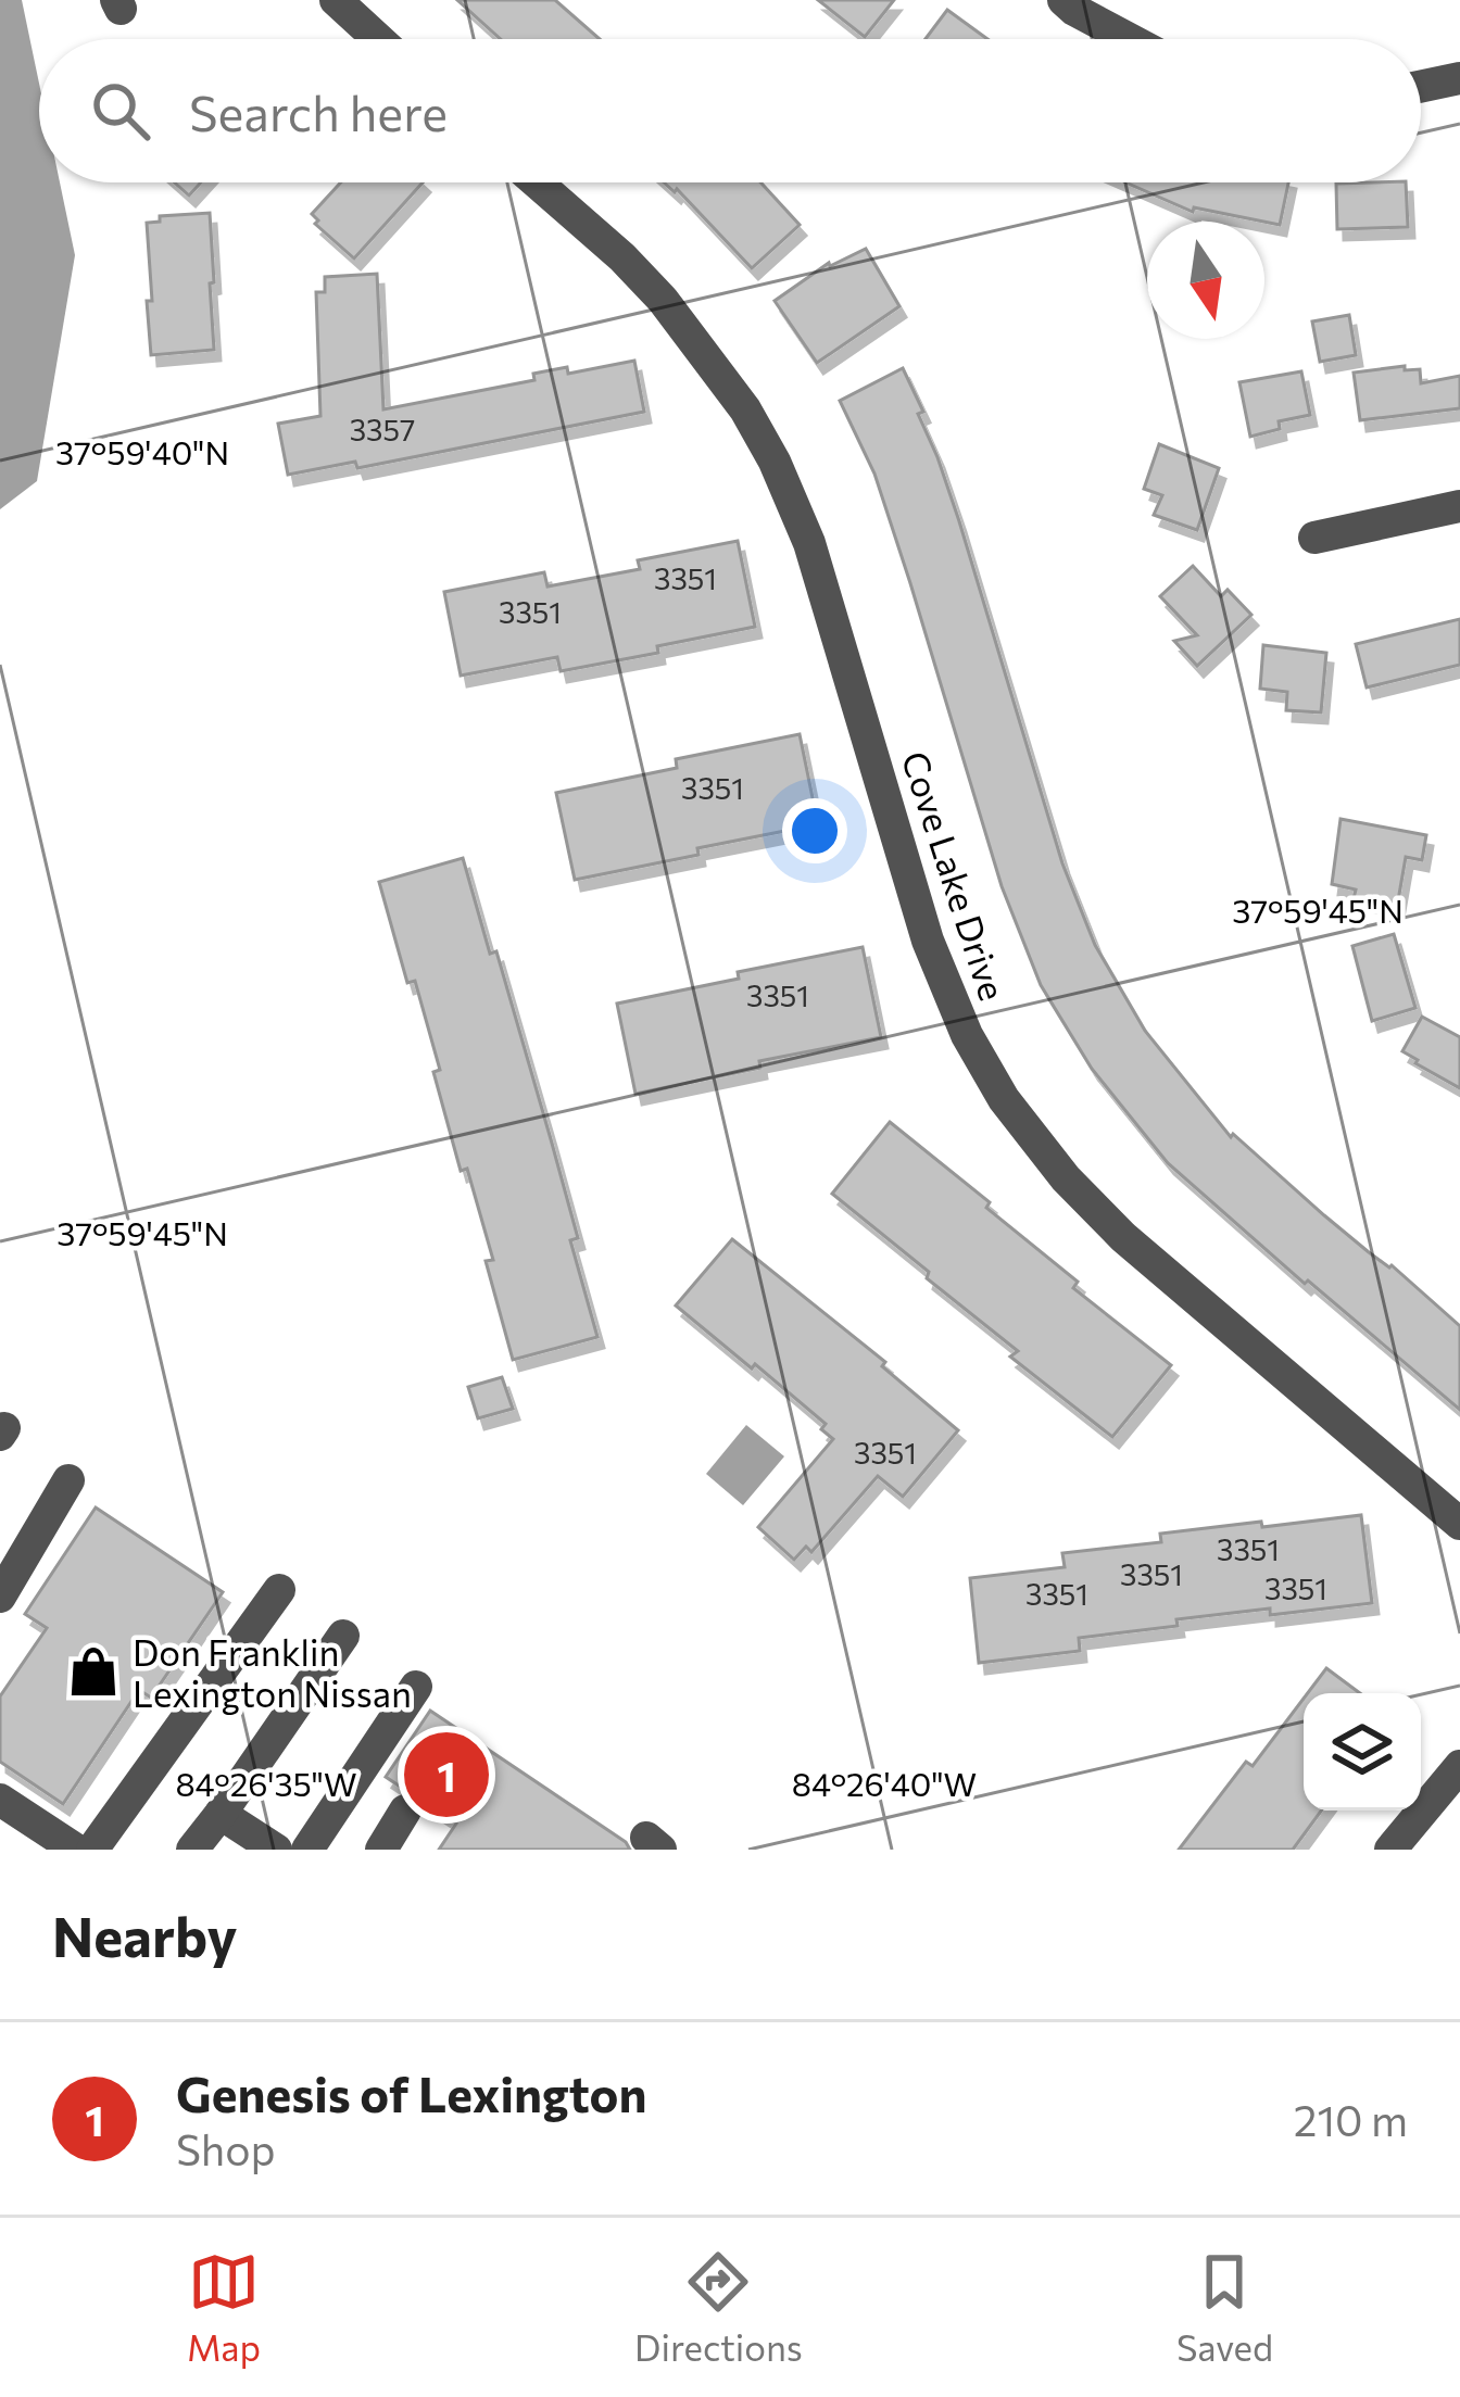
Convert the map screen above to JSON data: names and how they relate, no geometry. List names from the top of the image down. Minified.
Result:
{"streets":{"street":["Cove Lake Drive"]},"places":{"shop":["Don Franklin Lexington Nissan"]},"house_numbers":["3357","3351","3351","3351","3351","3351","3351","3351","3351","3351"],"north":"bottom","page":{"search":"Search here","pins":"1","heading":"Nearby","list":[{"mark":"1","name":"Genesis of Lexington","note":"Shop","value":"210 m"}],"nav":["Map","Directions","Saved"]},"coordinates":["37°59'40\"N","37°59'45\"N","84°26'35\"W","84°26'40\"W"]}
